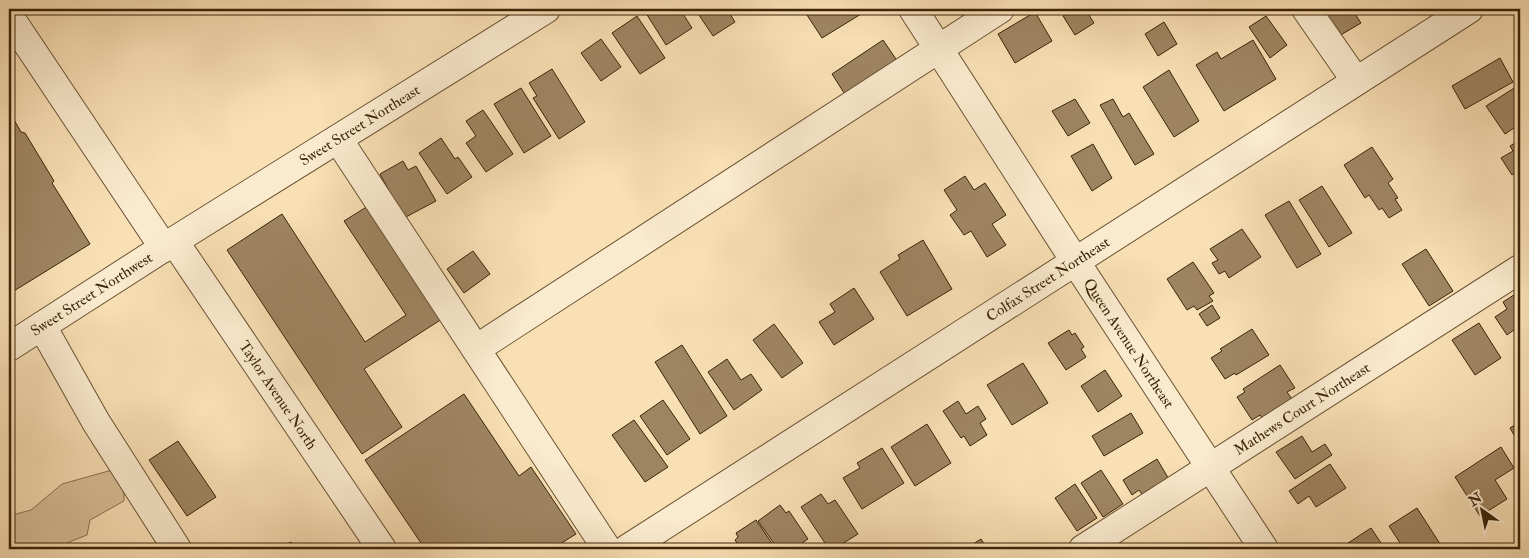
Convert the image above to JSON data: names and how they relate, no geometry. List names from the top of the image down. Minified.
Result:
{"streets":{"street":["Sweet Street Northeast","Colfax Street Northeast","Sweet Street Northwest","Queen Avenue Northeast","Taylor Avenue North","Mathews Court Northeast"]},"crossings":[["Sweet Street Northeast","Sweet Street Northwest"],["Sweet Street Northeast","Taylor Avenue North"],["Colfax Street Northeast","Queen Avenue Northeast"],["Sweet Street Northwest","Taylor Avenue North"],["Queen Avenue Northeast","Mathews Court Northeast"]],"north":"top left"}
